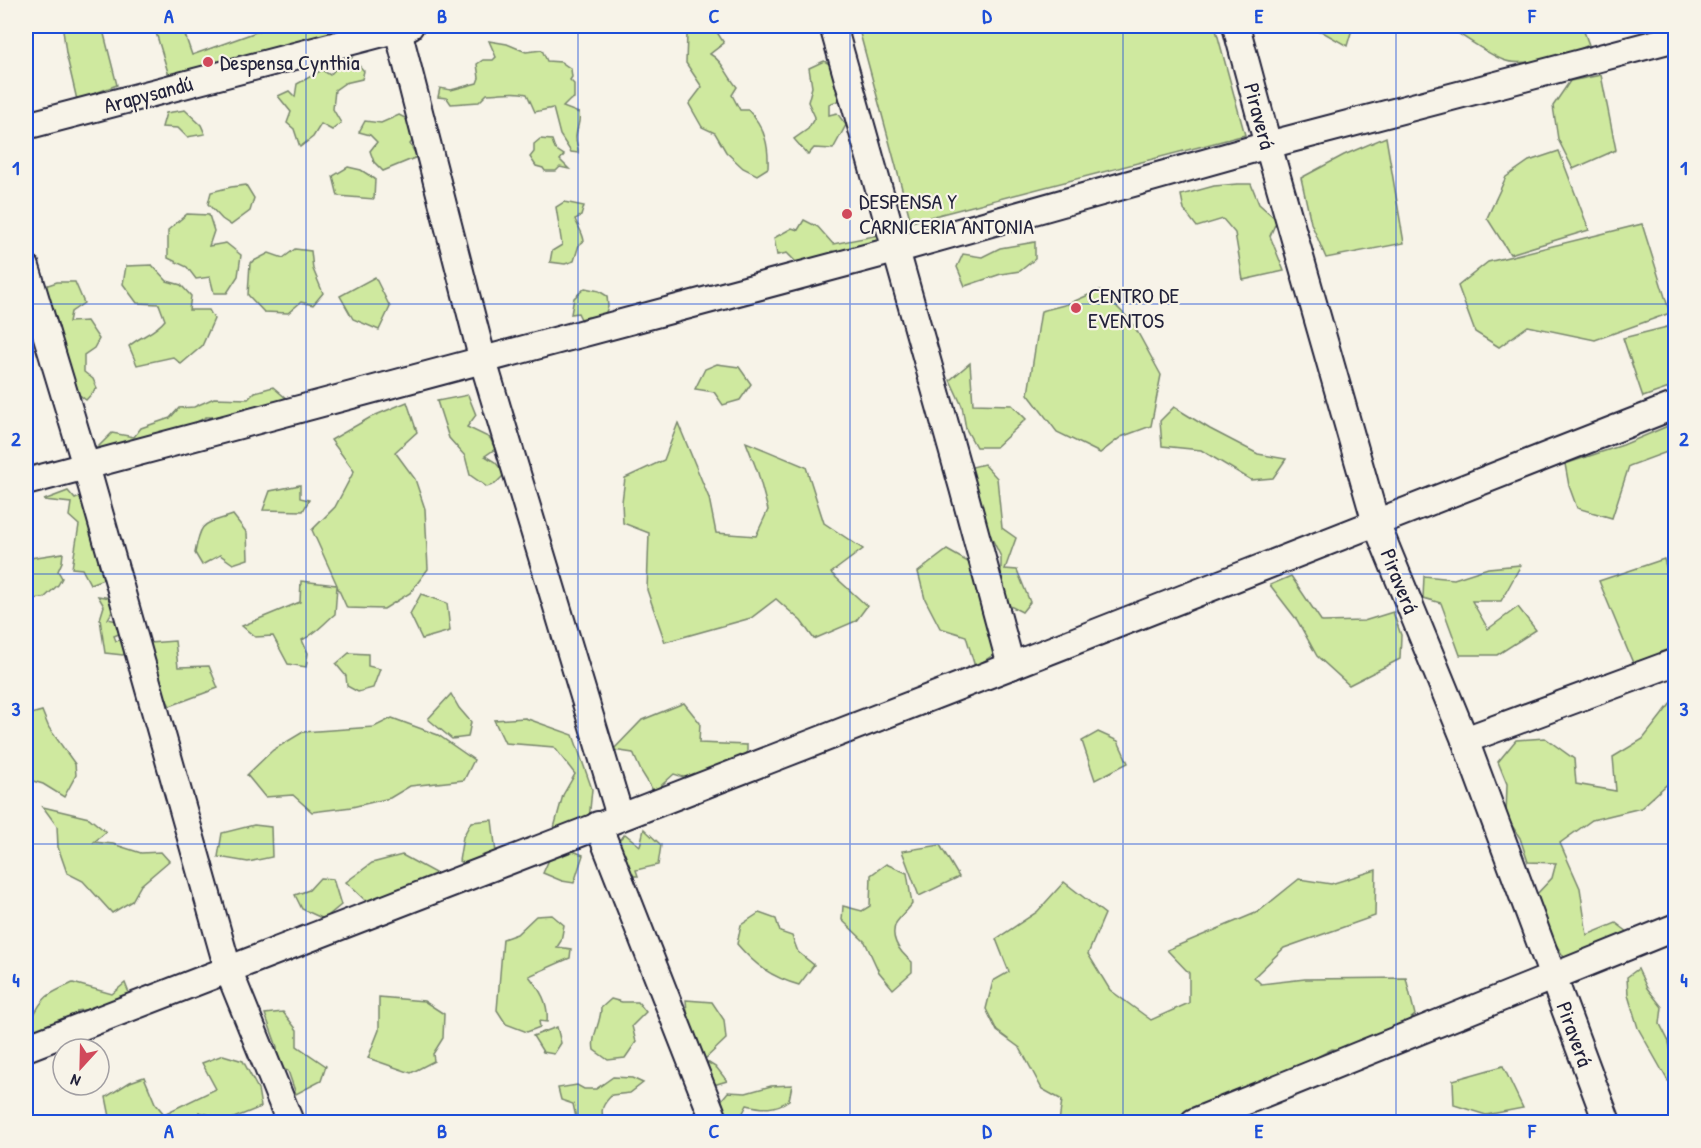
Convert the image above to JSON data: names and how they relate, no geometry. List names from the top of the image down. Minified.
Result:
{"streets":{"street":["Arapysandú","Piraverá"]},"places":["Despensa Cynthia","DESPENSA Y CARNICERIA ANTONIA","CENTRO DE EVENTOS"],"north":"bottom","grid":{"columns":["A","B","C","D","E","F"],"rows":["1","2","3","4"]}}
